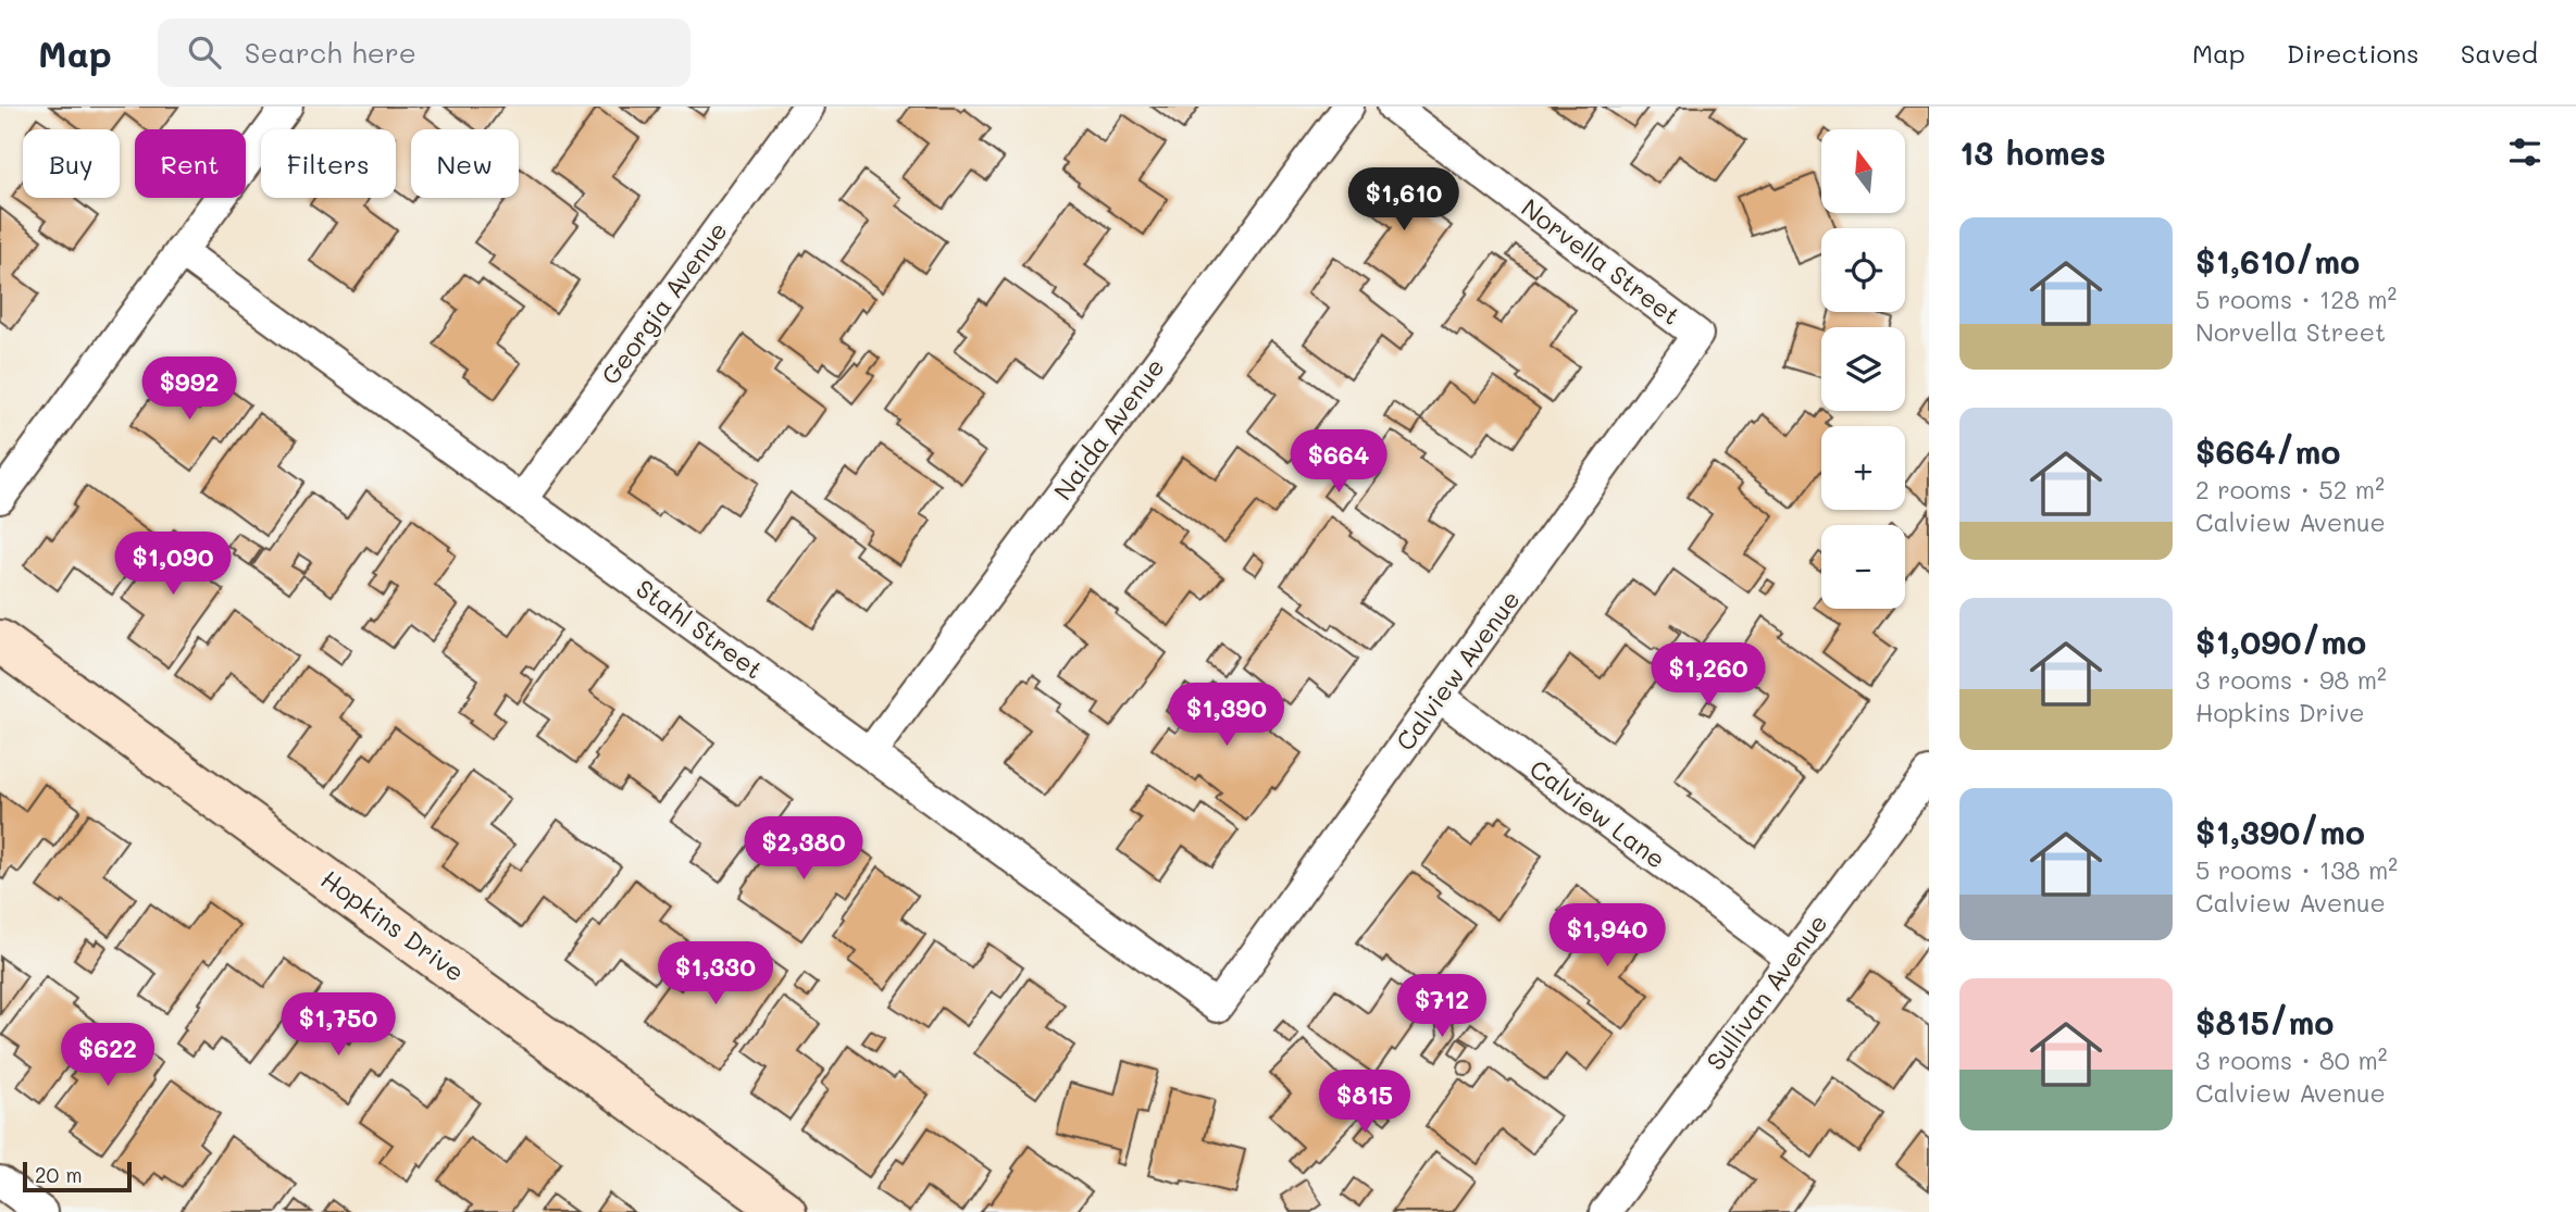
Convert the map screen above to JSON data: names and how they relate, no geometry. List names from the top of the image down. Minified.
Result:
{"streets":{"street":["Norvella Street","Georgia Avenue","Naida Avenue","Stahl Street","Calview Avenue","Calview Lane","Hopkins Drive","Sullivan Avenue"]},"crossings":[["Norvella Street","Calview Avenue"],["Georgia Avenue","Stahl Street"],["Naida Avenue","Stahl Street"],["Stahl Street","Calview Avenue"],["Calview Avenue","Calview Lane"],["Calview Lane","Sullivan Avenue"]],"scale_bar":"20 m","north":"top","page":{"header":"Map","search":"Search here","nav":["Map","Directions","Saved"],"heading":"13 homes","map_buttons":["+","−"],"chip":["Buy","Rent","Filters","New"],"price":["$1,610","$992","$664","$1,090","$1,260","$1,390","$2,380","$1,940","$1,330","$712","$1,750","$622","$815"],"list":[{"name":"$1,610/mo","note":"5 rooms · 128 m² · Norvella Street"},{"name":"$664/mo","note":"2 rooms · 52 m² · Calview Avenue"},{"name":"$1,090/mo","note":"3 rooms · 98 m² · Hopkins Drive"},{"name":"$1,390/mo","note":"5 rooms · 138 m² · Calview Avenue"},{"name":"$815/mo","note":"3 rooms · 80 m² · Calview Avenue"}],"scale":"20 m"}}
